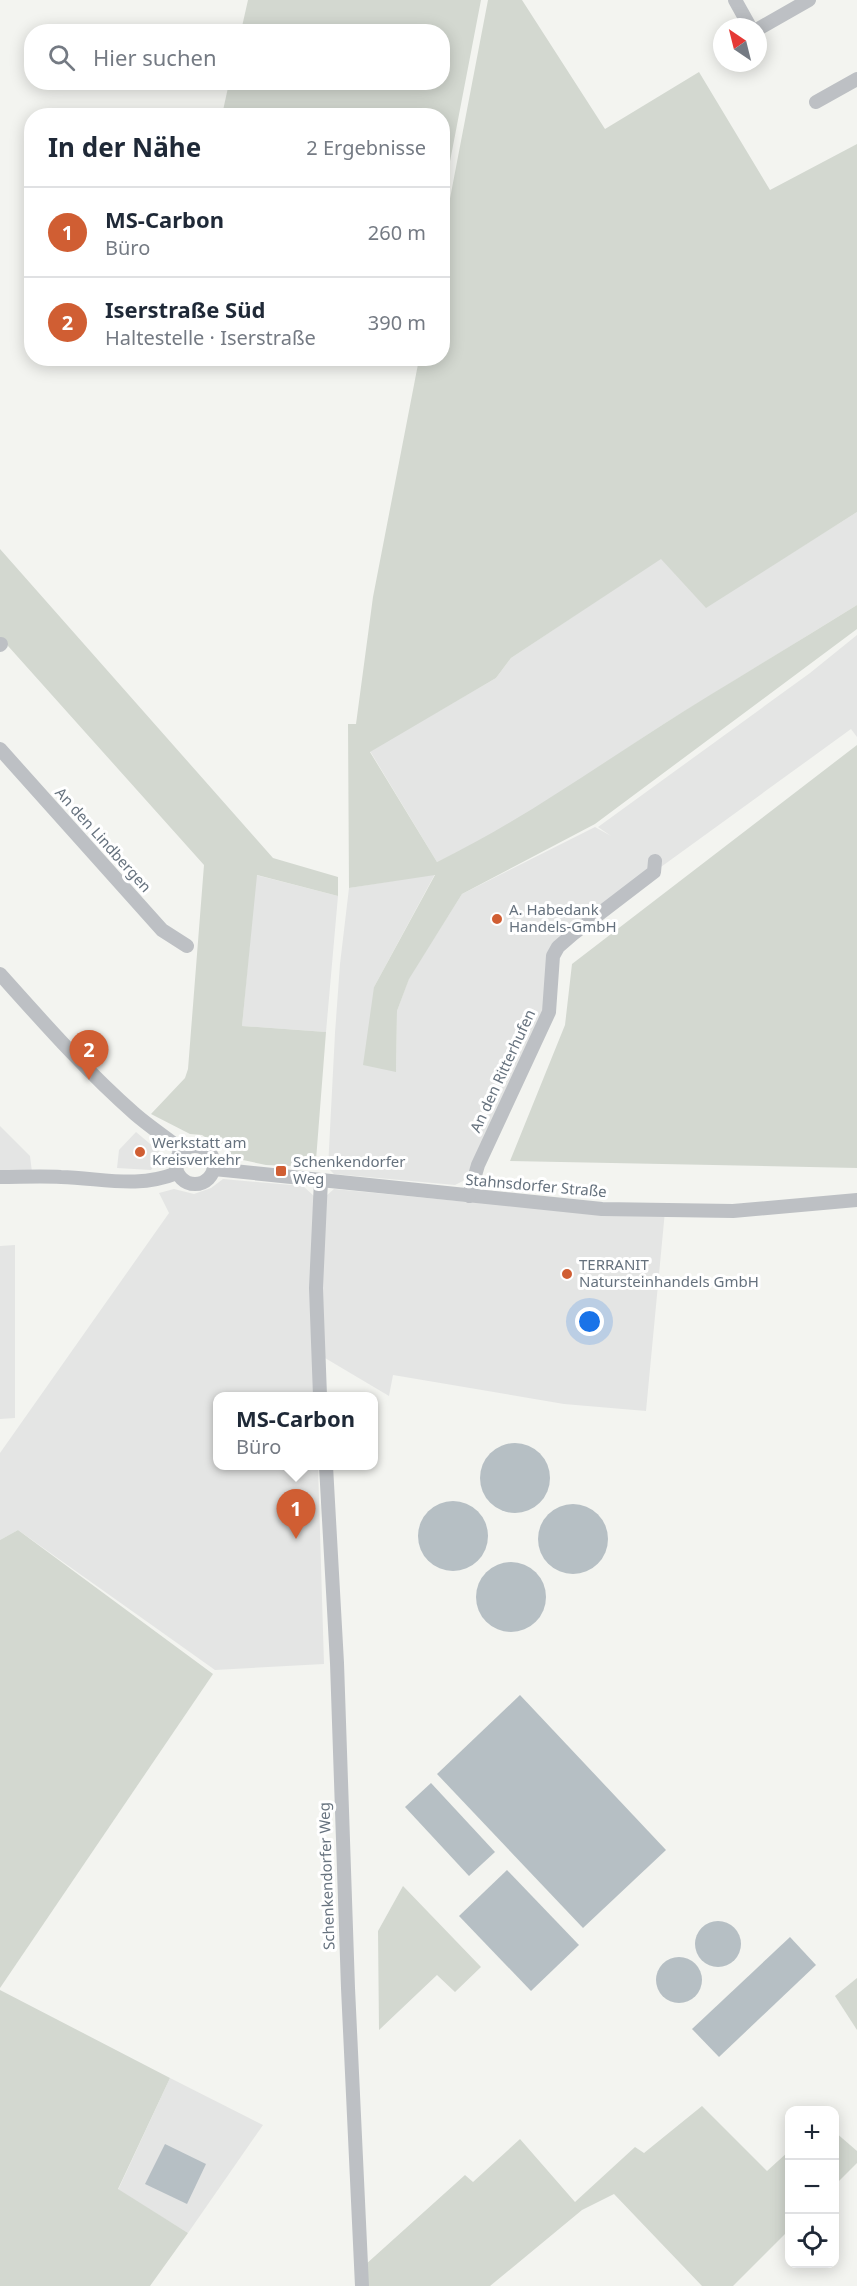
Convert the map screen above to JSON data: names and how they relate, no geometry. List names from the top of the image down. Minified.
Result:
{"streets":{"street":["An den Lindbergen","An den Ritterhufen","Stahnsdorfer Straße","Schenkendorfer Weg"]},"crossings":[["An den Ritterhufen","Stahnsdorfer Straße"]],"places":{"other":["A. Habedank Handels-GmbH","Werkstatt am Kreisverkehr","TERRANIT Natursteinhandels GmbH"],"transit":["Schenkendorfer Weg"]},"north":"top left","page":{"search":"Hier suchen","heading":["In der Nähe","2 Ergebnisse"],"list":[{"mark":"1","name":"MS-Carbon","note":"Büro","value":"260 m"},{"mark":"2","name":"Iserstraße Süd","note":"Haltestelle · Iserstraße","value":"390 m"}],"pins":["2","1"],"popup":["MS-Carbon","Büro"],"map_buttons":["+","−"]}}
